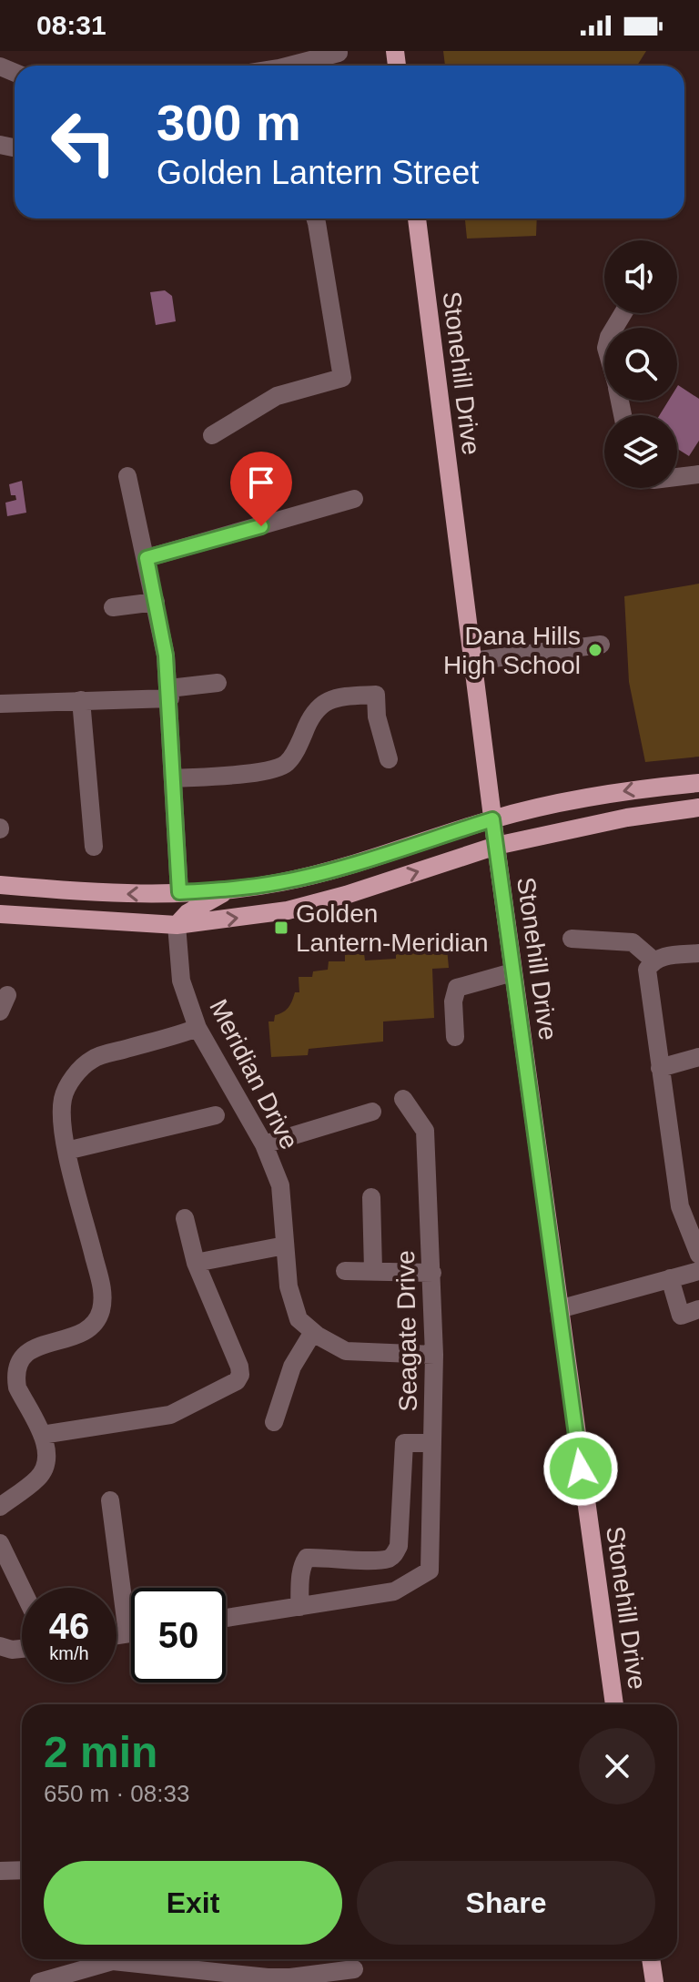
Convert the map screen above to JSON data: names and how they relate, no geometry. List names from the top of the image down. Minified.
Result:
{"streets":{"main road":["Stonehill Drive"],"street":["Meridian Drive","Seagate Drive"]},"crossings":[["Meridian Drive","Seagate Drive"]],"places":{"other":["Dana Hills High School"],"transit":["Golden Lantern-Meridian"]},"page":{"status":"08:31","turn":["300 m","Golden Lantern Street"],"speed":"46 km/h","limit":"50","heading":["2 min","650 m · 08:33"],"buttons":["Exit","Share"]}}
